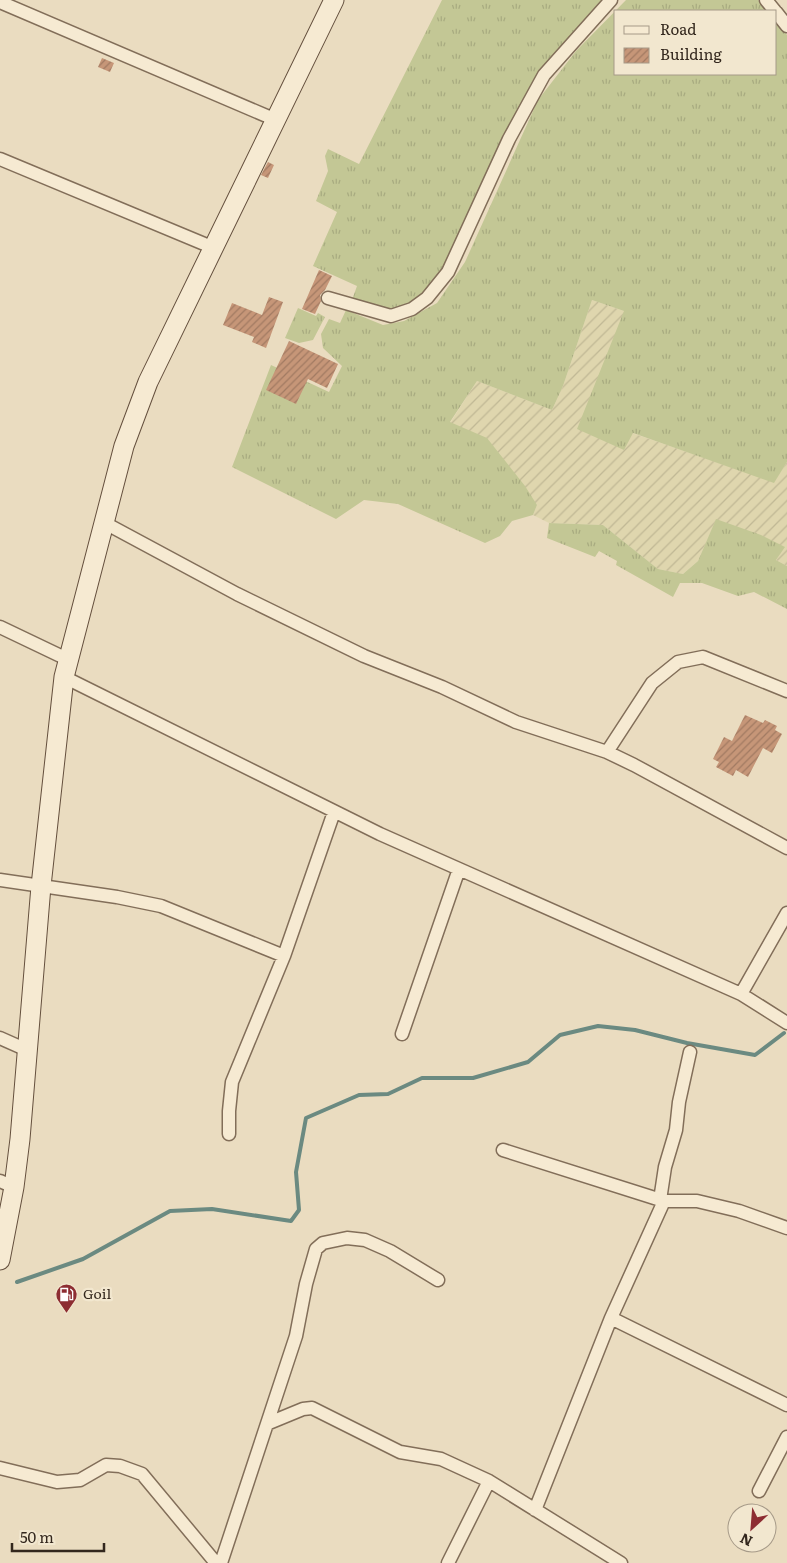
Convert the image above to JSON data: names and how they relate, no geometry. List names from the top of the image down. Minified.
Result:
{"places":{"fuel station":["Goil"]},"legend":["Road","Building"],"scale_bar":"50 m","north":"bottom left"}
